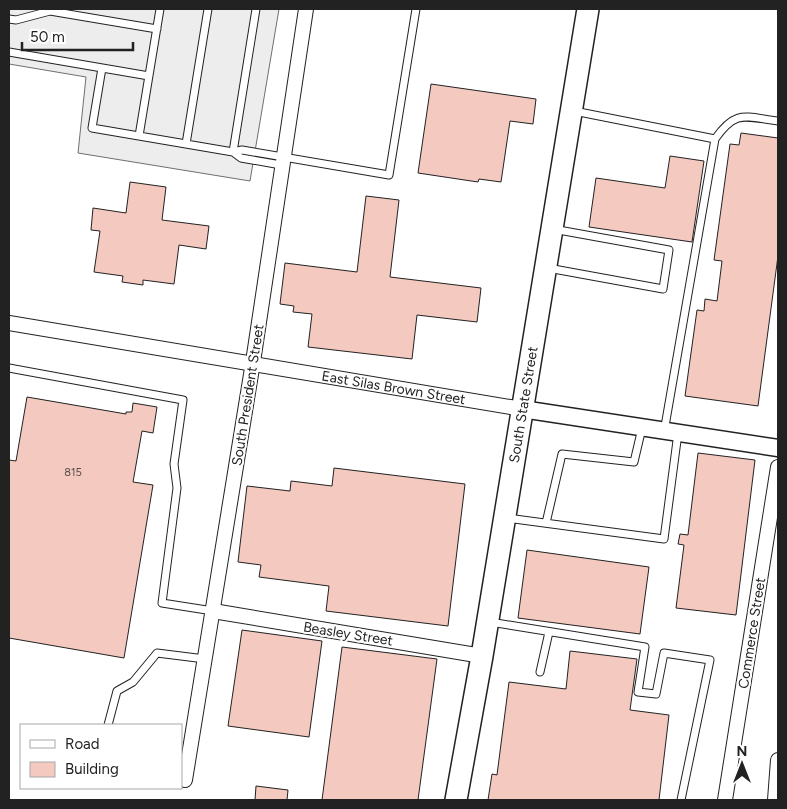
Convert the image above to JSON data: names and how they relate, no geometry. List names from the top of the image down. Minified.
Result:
{"streets":{"main road":["South State Street"],"street":["East Silas Brown Street","South President Street","Commerce Street","Beasley Street"]},"crossings":[["East Silas Brown Street","South President Street"],["East Silas Brown Street","South State Street"],["South President Street","Beasley Street"],["South State Street","Beasley Street"]],"house_numbers":["815"],"legend":["Road","Building"],"scale_bar":"50 m","north":"top"}
